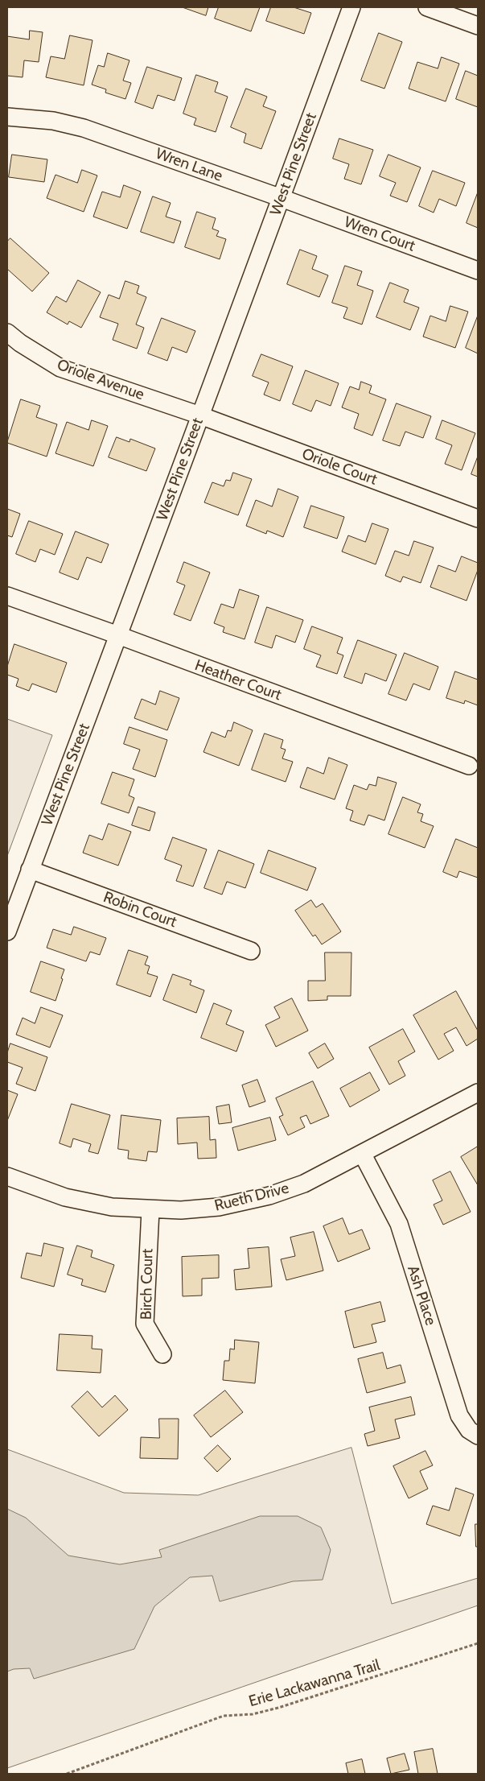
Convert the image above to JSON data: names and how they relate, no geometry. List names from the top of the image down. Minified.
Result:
{"streets":{"street":["West Pine Street","Wren Lane","Wren Court","Oriole Avenue","Oriole Court","Heather Court","Robin Court","Rueth Drive","Birch Court","Ash Place"],"path":["Erie Lackawanna Trail"]},"crossings":[["West Pine Street","Wren Lane"],["West Pine Street","Wren Court"],["West Pine Street","Oriole Avenue"],["West Pine Street","Oriole Court"],["West Pine Street","Heather Court"],["West Pine Street","Robin Court"],["Wren Lane","Wren Court"],["Oriole Avenue","Oriole Court"],["Rueth Drive","Birch Court"],["Rueth Drive","Ash Place"]]}
